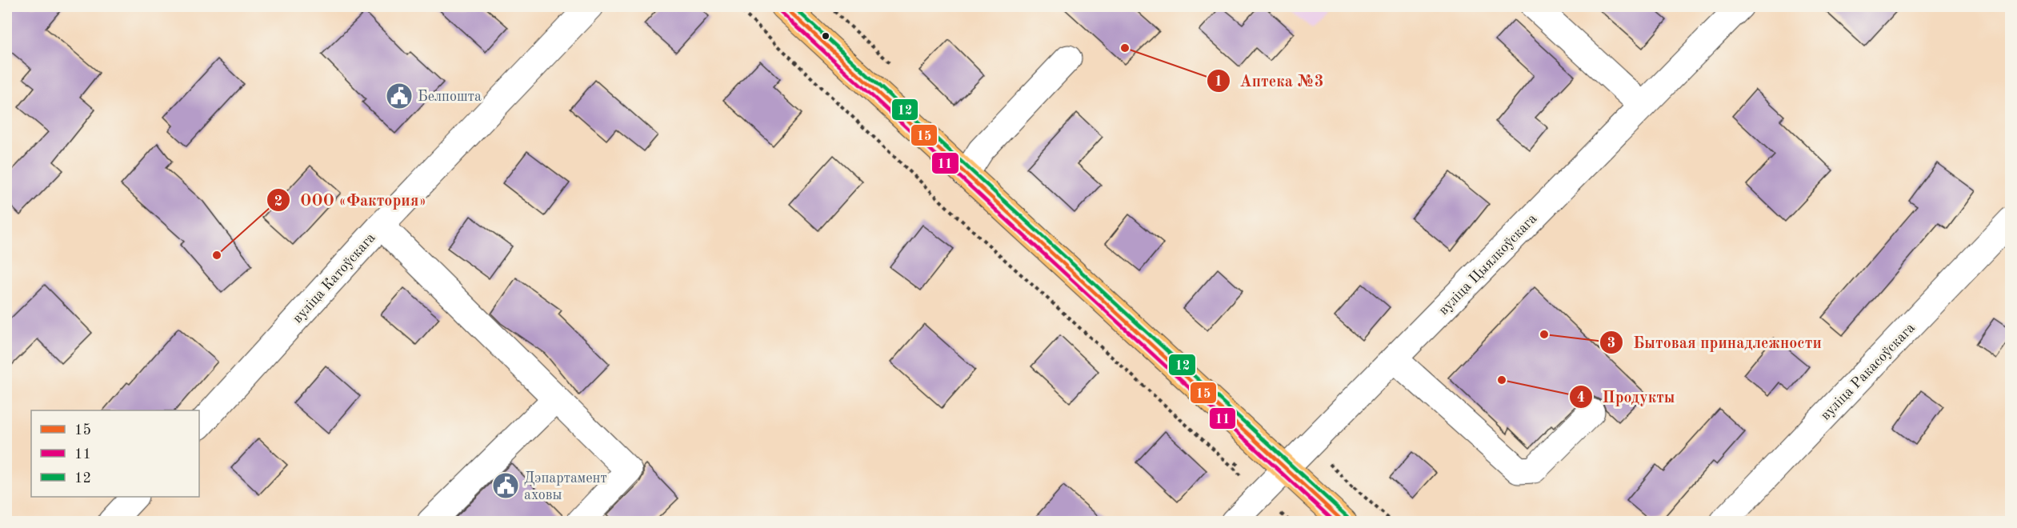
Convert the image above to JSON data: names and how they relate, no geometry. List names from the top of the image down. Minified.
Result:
{"streets":{"street":["вуліца Цыялкоўскага","вуліца Катоўскага","вуліца Ракасоўскага"]},"places":{"other":["Аптека №3","ООО «Фактория»","Бытовая принадлежности","Продукты"],"public building":["Белпошта","Дэпартамент аховы"]},"lines":["transit line 15","transit line 12","transit line 11"],"legend":["15","11","12"]}
